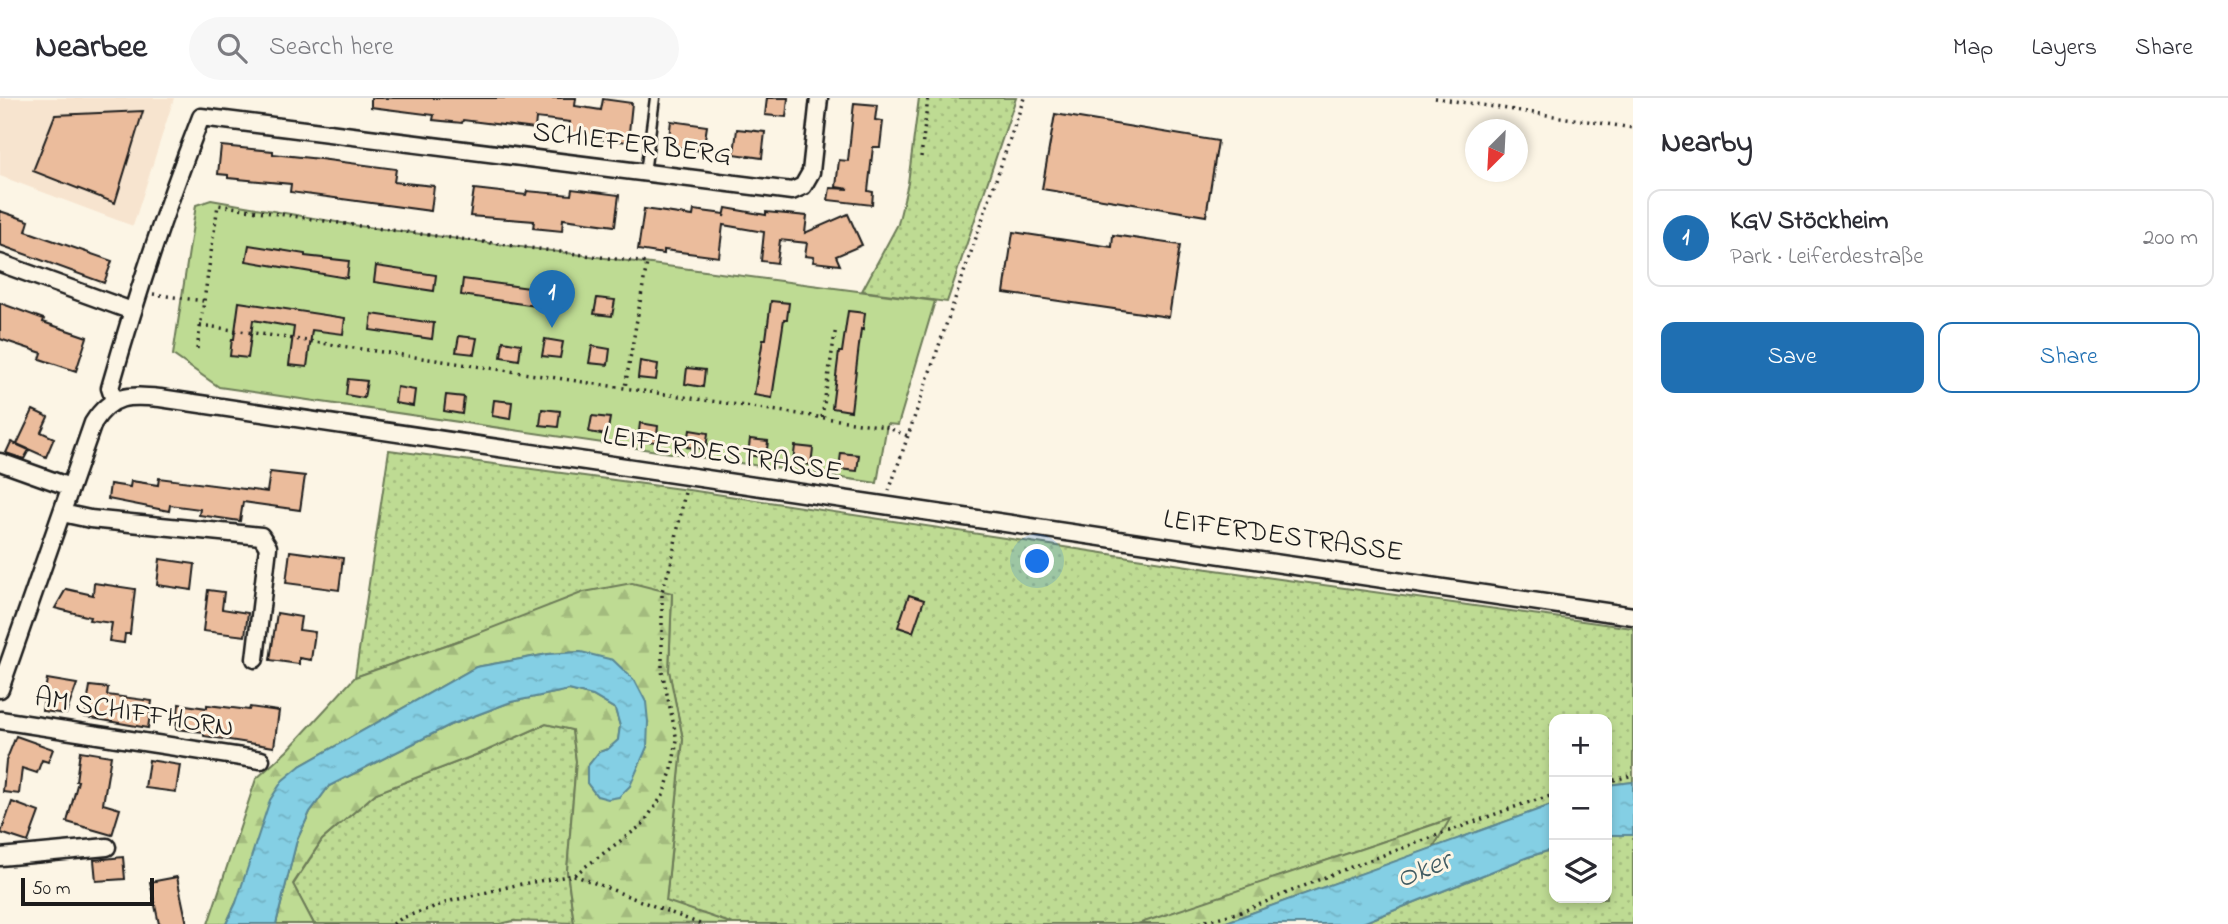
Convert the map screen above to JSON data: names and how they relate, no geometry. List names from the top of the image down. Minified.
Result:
{"streets":{"street":["SCHIEFER BERG","LEIFERDESTRASSE","AM SCHIFFHORN"]},"crossings":[["SCHIEFER BERG","LEIFERDESTRASSE"]],"water":["Oker"],"scale_bar":"50 m","north":"bottom left","page":{"header":"Nearbee","search":"Search here","nav":["Map","Layers","Share"],"heading":"Nearby","list":[{"mark":"1","name":"KGV Stöckheim","note":"Park · Leiferdestraße","value":"200 m"}],"pins":"1","buttons":["Save","Share"],"map_buttons":["+","−"],"scale":"50 m"}}
